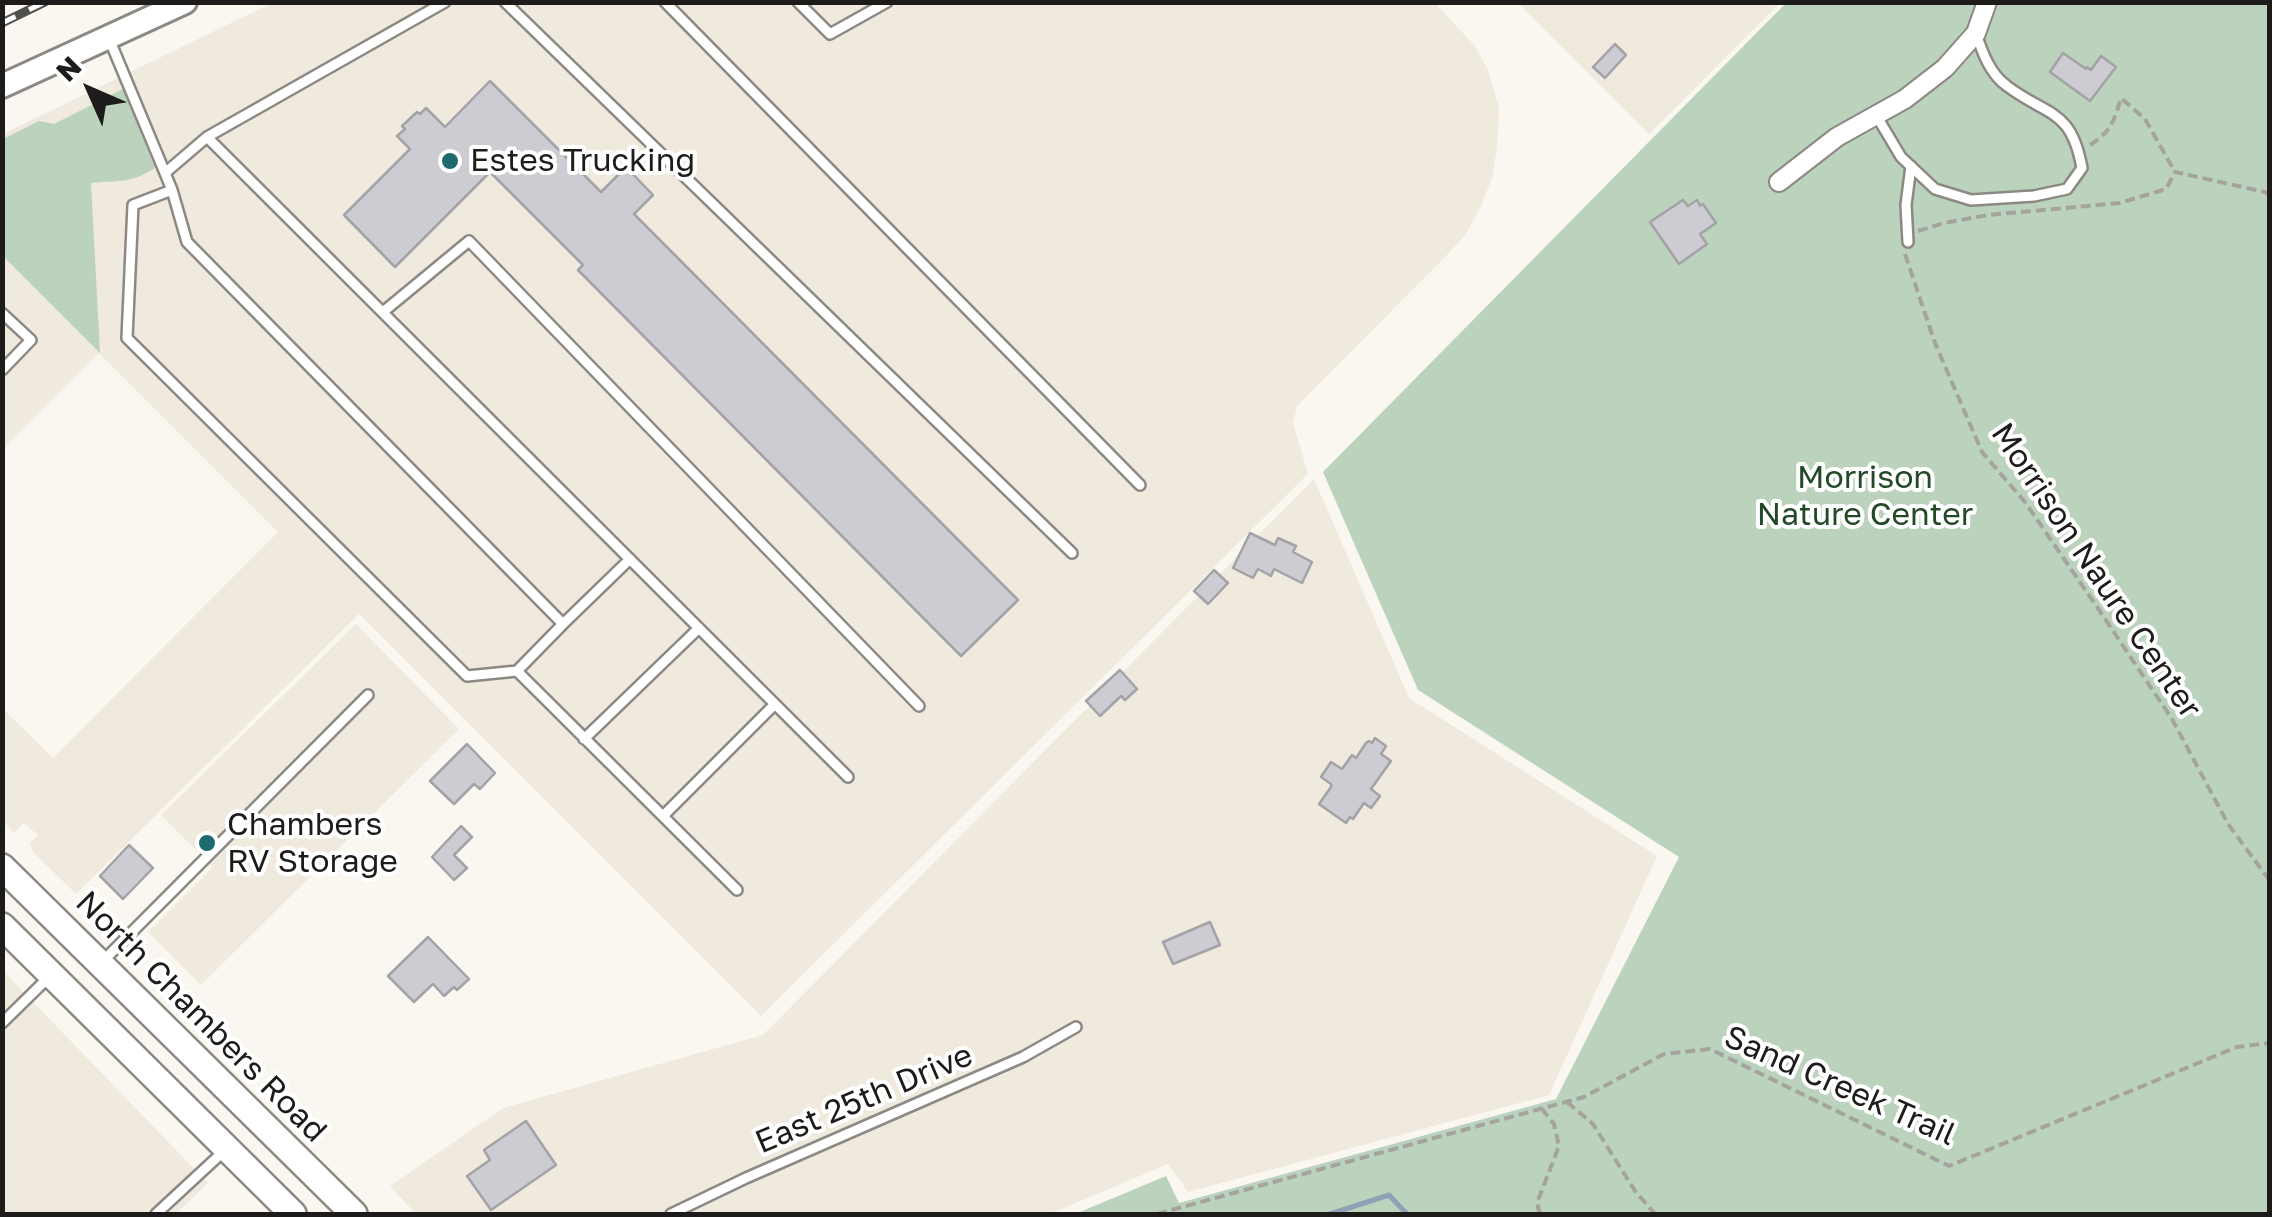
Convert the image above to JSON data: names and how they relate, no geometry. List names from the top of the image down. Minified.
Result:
{"streets":{"main road":["North Chambers Road"],"lane":["East 25th Drive"],"path":["Morrison Naure Center","Sand Creek Trail"]},"parks":["Morrison Nature Center"],"places":["Estes Trucking","Chambers RV Storage"],"north":"top left"}
